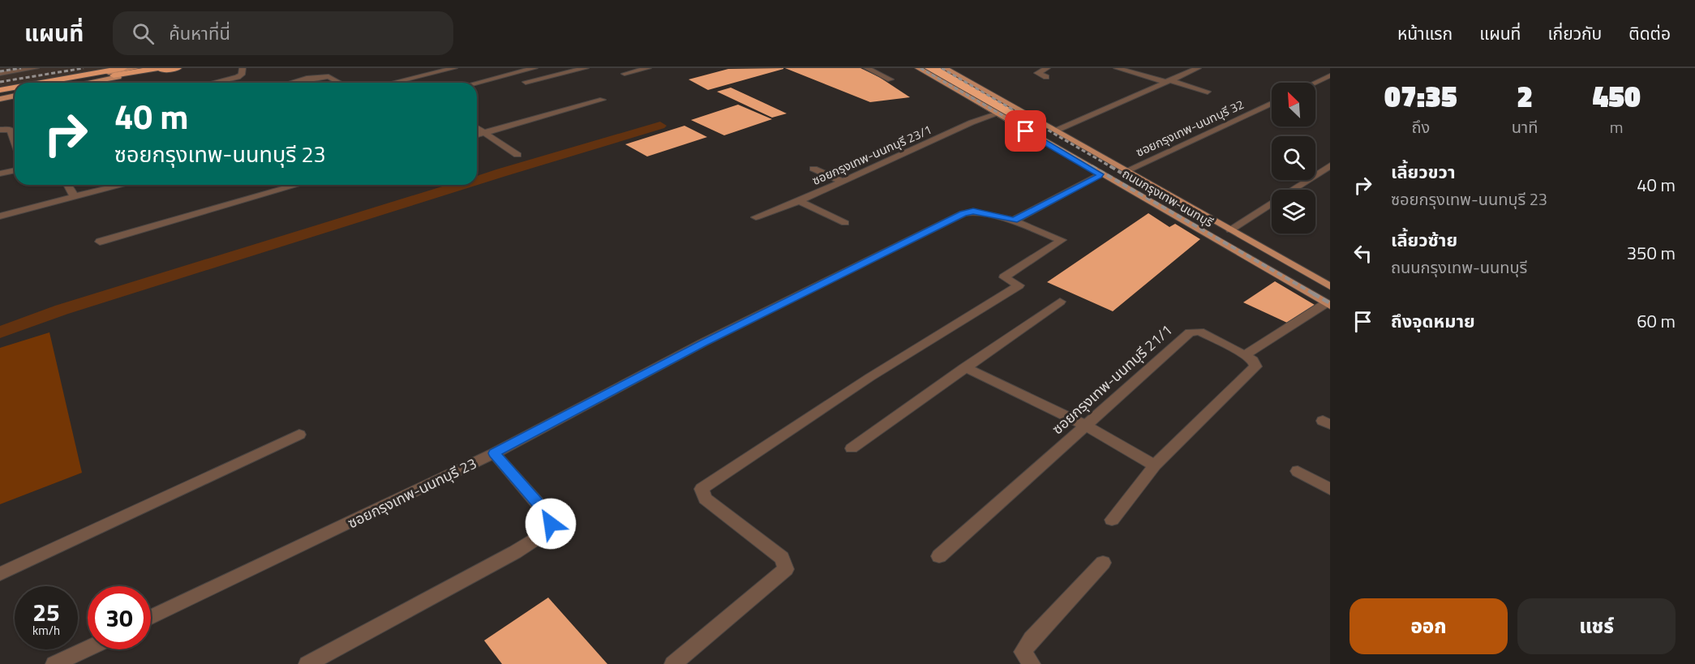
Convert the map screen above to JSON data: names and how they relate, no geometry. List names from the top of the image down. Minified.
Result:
{"streets":{"main road":["ถนนกรุงเทพ-นนทบุรี"],"street":["ซอยกรุงเทพ-นนทบุรี 32","ซอยกรุงเทพ-นนทบุรี 23/1","ซอยกรุงเทพ-นนทบุรี 21/1","ซอยกรุงเทพ-นนทบุรี 23"]},"crossings":[["ซอยกรุงเทพ-นนทบุรี 32","ถนนกรุงเทพ-นนทบุรี"],["ซอยกรุงเทพ-นนทบุรี 23/1","ถนนกรุงเทพ-นนทบุรี"]],"north":"top left","page":{"header":"แผนที่","search":"ค้นหาที่นี่","nav":["หน้าแรก","แผนที่","เกี่ยวกับ","ติดต่อ"],"eta":["07:35","ถึง","2","นาที","450","m"],"turn":["40 m","ซอยกรุงเทพ-นนทบุรี 23"],"list":[{"name":"เลี้ยวขวา","note":"ซอยกรุงเทพ-นนทบุรี 23","value":"40 m"},{"name":"เลี้ยวซ้าย","note":"ถนนกรุงเทพ-นนทบุรี","value":"350 m"},{"name":"ถึงจุดหมาย","value":"60 m"}],"speed":"25 km/h","limit":"30","buttons":["ออก","แชร์"]}}
